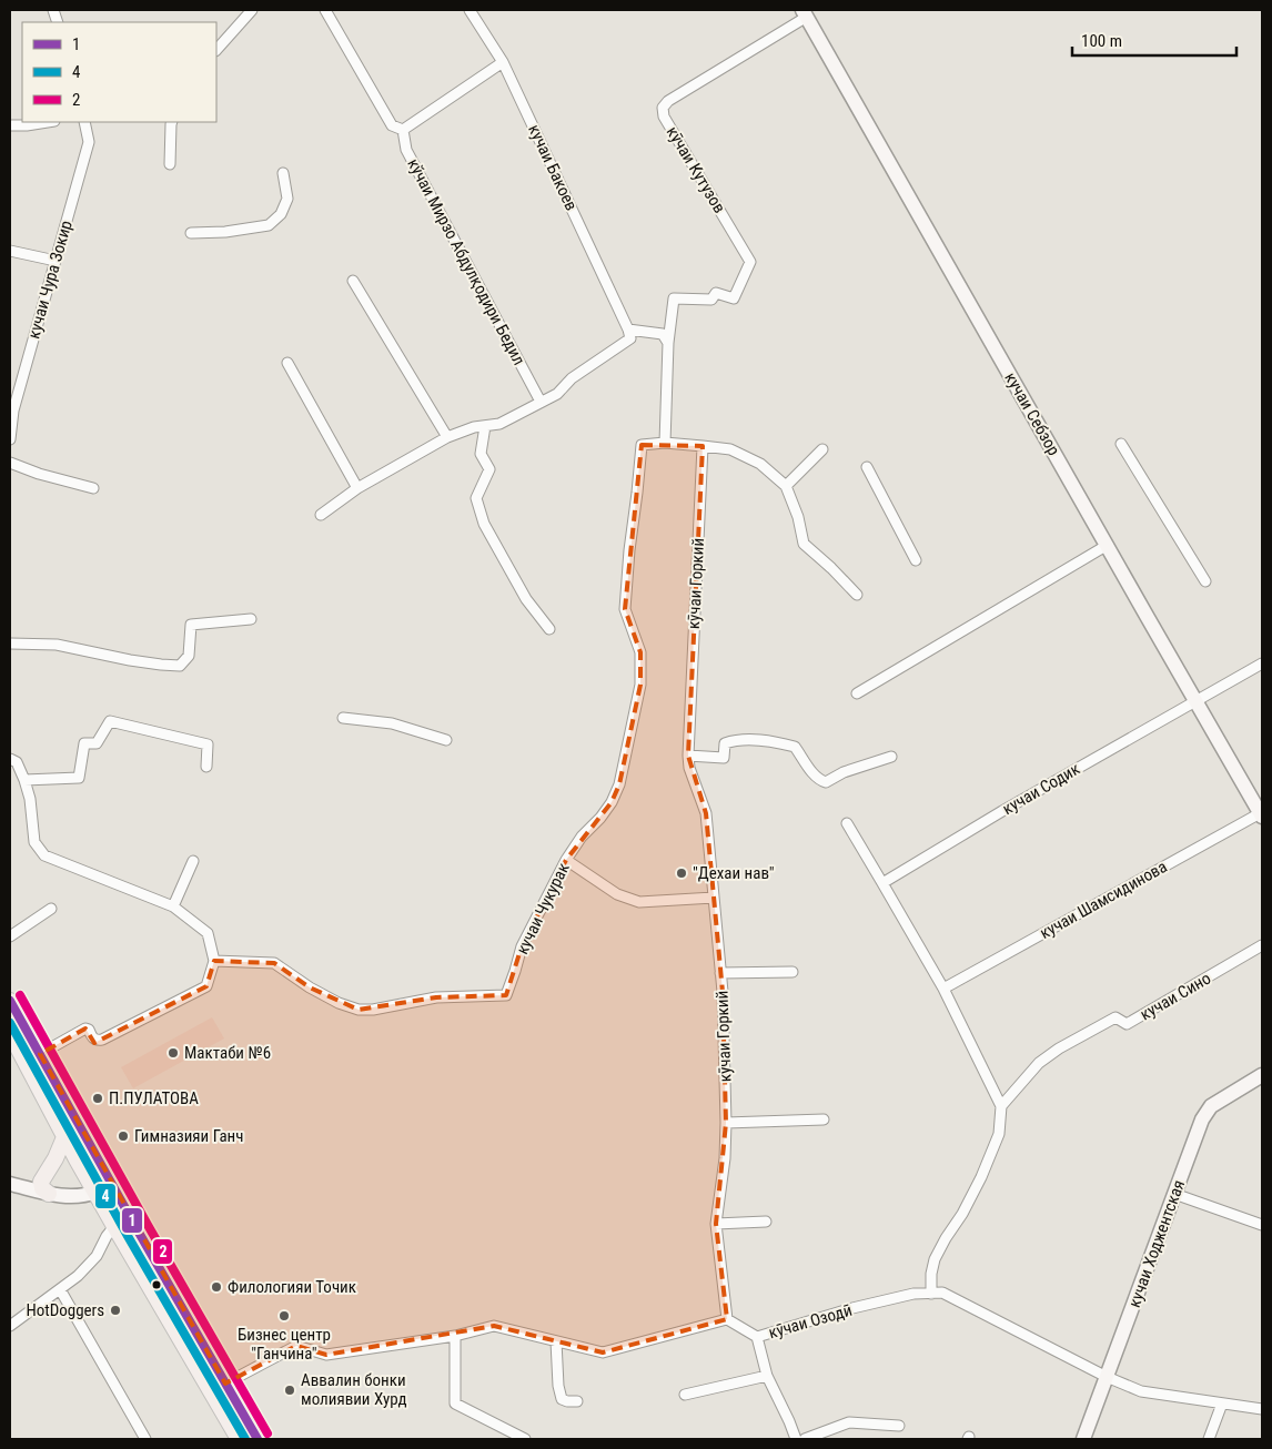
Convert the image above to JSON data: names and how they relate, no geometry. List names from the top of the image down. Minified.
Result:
{"streets":{"main road":["кучаи Себзор","кучаи Ходжентская"],"street":["кучаи Бакоев","кӯчаи Кутузов","кўчаи Мирзо Абдулқодири Бедил","кучаи Чура Зокир","кӯчаи Горкий","кучаи Содик","кучаи Шамсидинова","кучаи Чукурак","кучаи Сино","кӯчаи Озодӣ"]},"crossings":[["кӯчаи Кутузов","кучаи Себзор"],["кучаи Себзор","кучаи Содик"],["кучаи Себзор","кучаи Шамсидинова"],["кӯчаи Горкий","кӯчаи Озодӣ"],["кучаи Ходжентская","кӯчаи Озодӣ"]],"places":["\"Дехаи нав\"","Мактаби №6","П.ПУЛАТОВА","Гимназияи Ганч","Филологияи Точик","HotDoggers","Бизнес центр \"Ганчина\"","Аввалин бонки молиявии Хурд"],"lines":["transit line 2","transit line 1","transit line 4"],"legend":["1","4","2"],"scale_bar":"100 m"}
